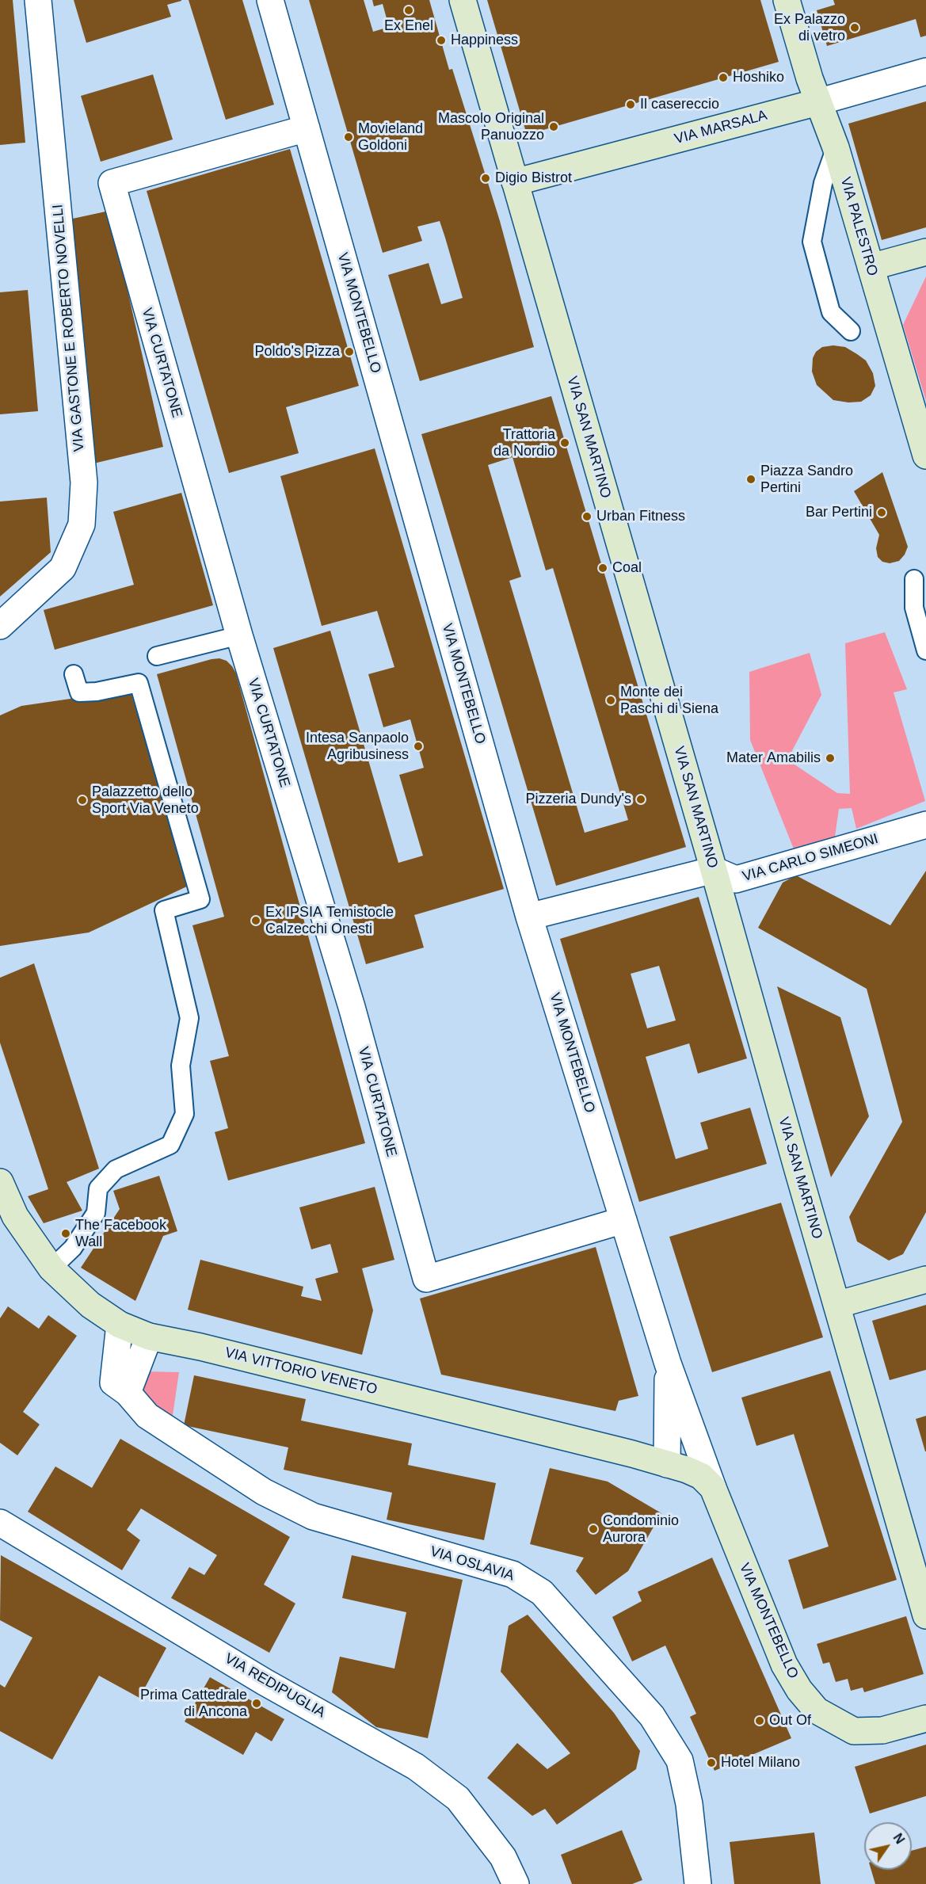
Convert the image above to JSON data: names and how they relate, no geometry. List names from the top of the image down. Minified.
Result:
{"streets":{"street":["VIA MARSALA","VIA PALESTRO","VIA MONTEBELLO","VIA GASTONE E ROBERTO NOVELLI","VIA CURTATONE","VIA SAN MARTINO","VIA CARLO SIMEONI","VIA VITTORIO VENETO","VIA OSLAVIA","VIA REDIPUGLIA"]},"crossings":[["VIA MARSALA","VIA PALESTRO"],["VIA MARSALA","VIA SAN MARTINO"],["VIA MONTEBELLO","VIA CURTATONE"],["VIA MONTEBELLO","VIA VITTORIO VENETO"],["VIA SAN MARTINO","VIA CARLO SIMEONI"],["VIA VITTORIO VENETO","VIA OSLAVIA"]],"places":["Ex Enel","Ex Palazzo di vetro","Happiness","Hoshiko","Il casereccio","Mascolo Original Panuozzo","Movieland Goldoni","Digio Bistrot","Poldo's Pizza","Trattoria da Nordio","Piazza Sandro Pertini","Bar Pertini","Urban Fitness","Coal","Monte dei Paschi di Siena","Intesa Sanpaolo Agribusiness","Mater Amabilis","Pizzeria Dundy's","Palazzetto dello Sport Via Veneto","Ex IPSIA Temistocle Calzecchi Onesti","The Facebook Wall","Condominio Aurora","Prima Cattedrale di Ancona","Out Of","Hotel Milano"],"north":"top right"}
